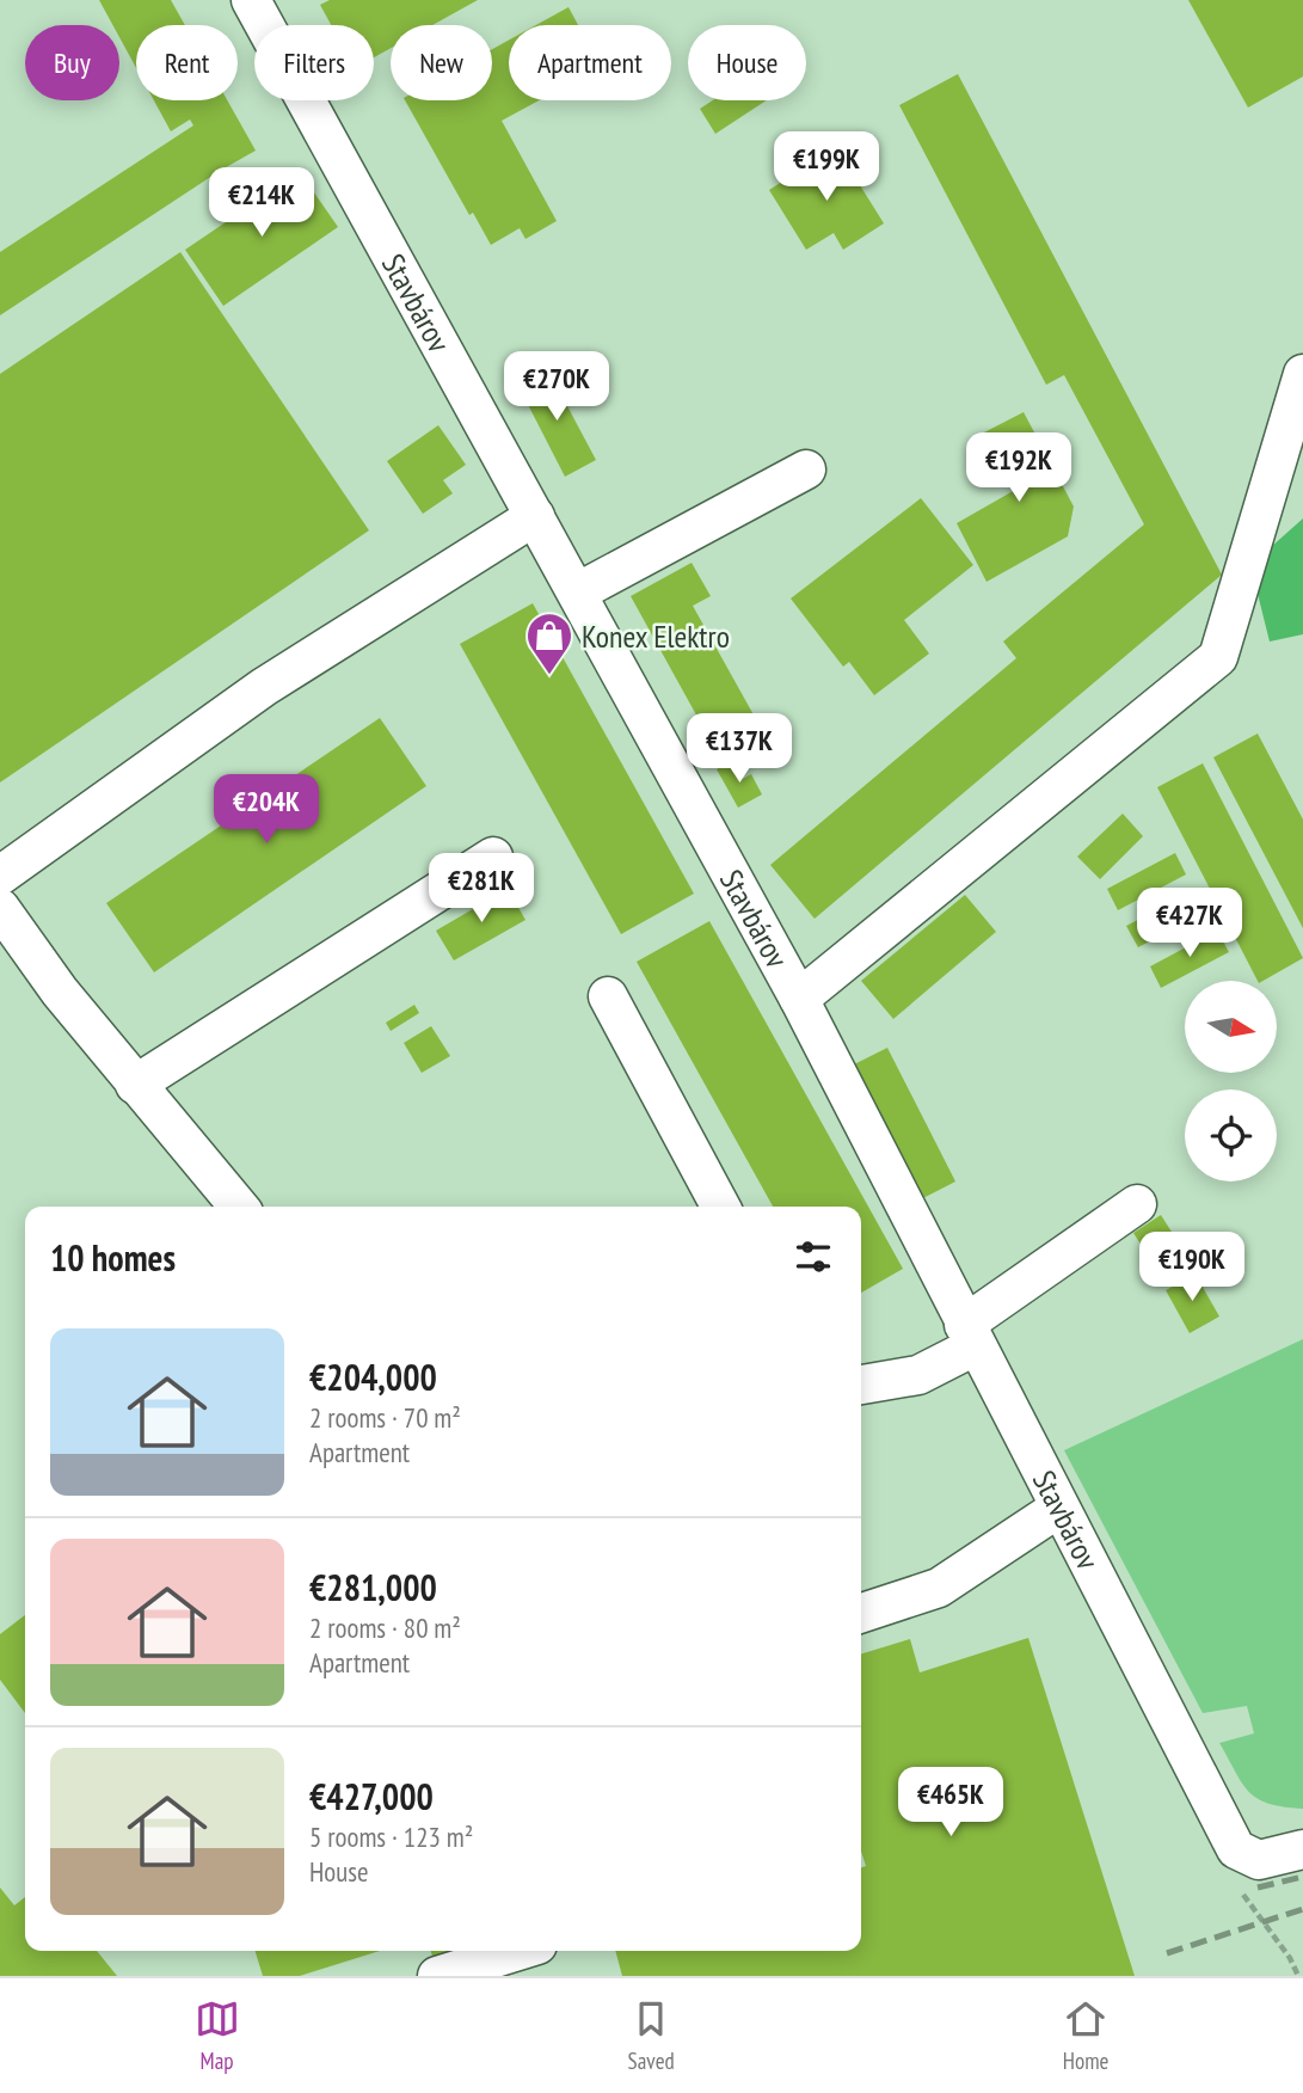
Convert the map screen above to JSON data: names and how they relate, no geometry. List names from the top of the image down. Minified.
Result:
{"streets":{"lane":["Stavbárov"]},"places":{"shop":["Konex Elektro"]},"north":"right","page":{"chip":["Buy","Rent","Filters","New","Apartment","House"],"price":["€199K","€214K","€270K","€192K","€137K","€204K","€281K","€427K","€190K","€465K"],"heading":"10 homes","list":[{"name":"€204,000","note":"2 rooms · 70 m² · Apartment"},{"name":"€281,000","note":"2 rooms · 80 m² · Apartment"},{"name":"€427,000","note":"5 rooms · 123 m² · House"}],"tabs":["Map","Saved","Home"]}}
